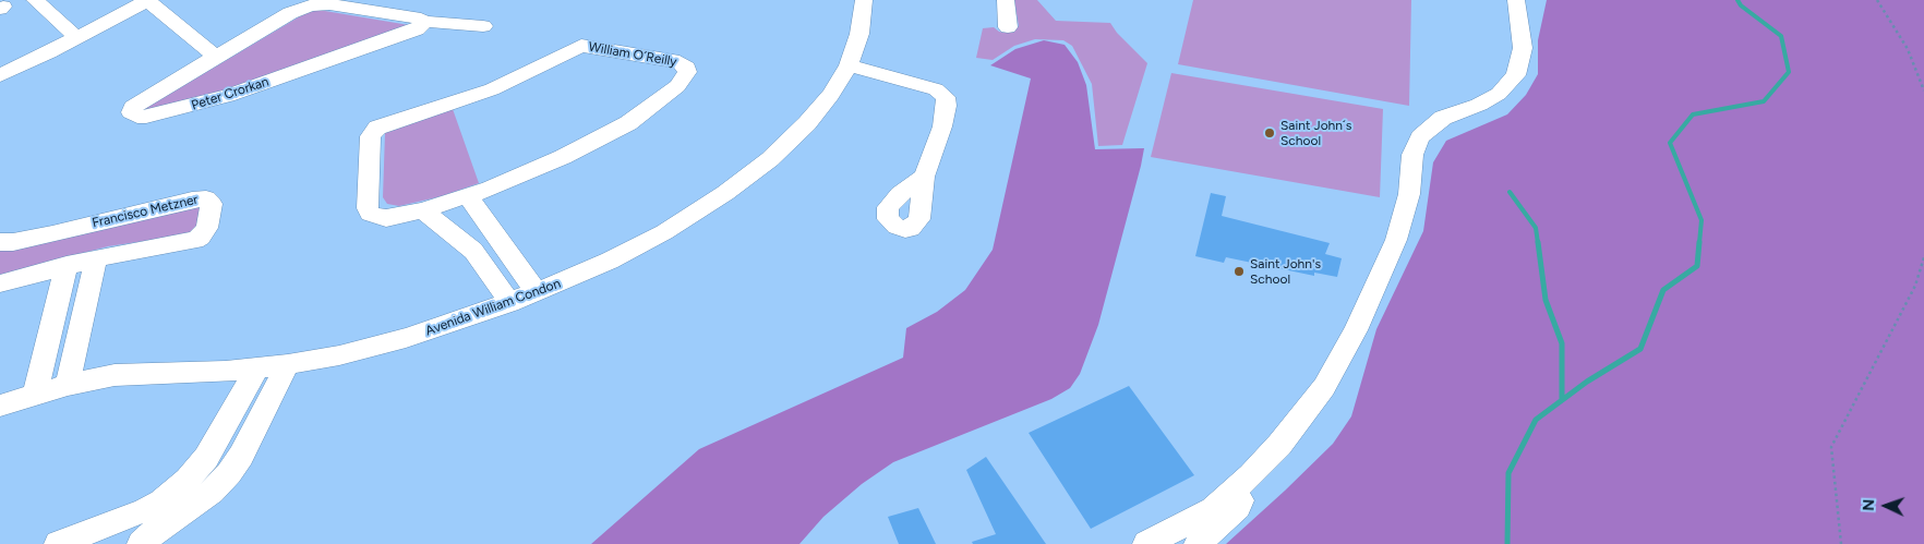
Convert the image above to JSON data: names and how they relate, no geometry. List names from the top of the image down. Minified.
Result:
{"streets":{"street":["William O´Reilly","Peter Crorkan","Francisco Metzner","Avenida William Condon"]},"places":["Saint John´s School","Saint John's School"],"north":"left"}
